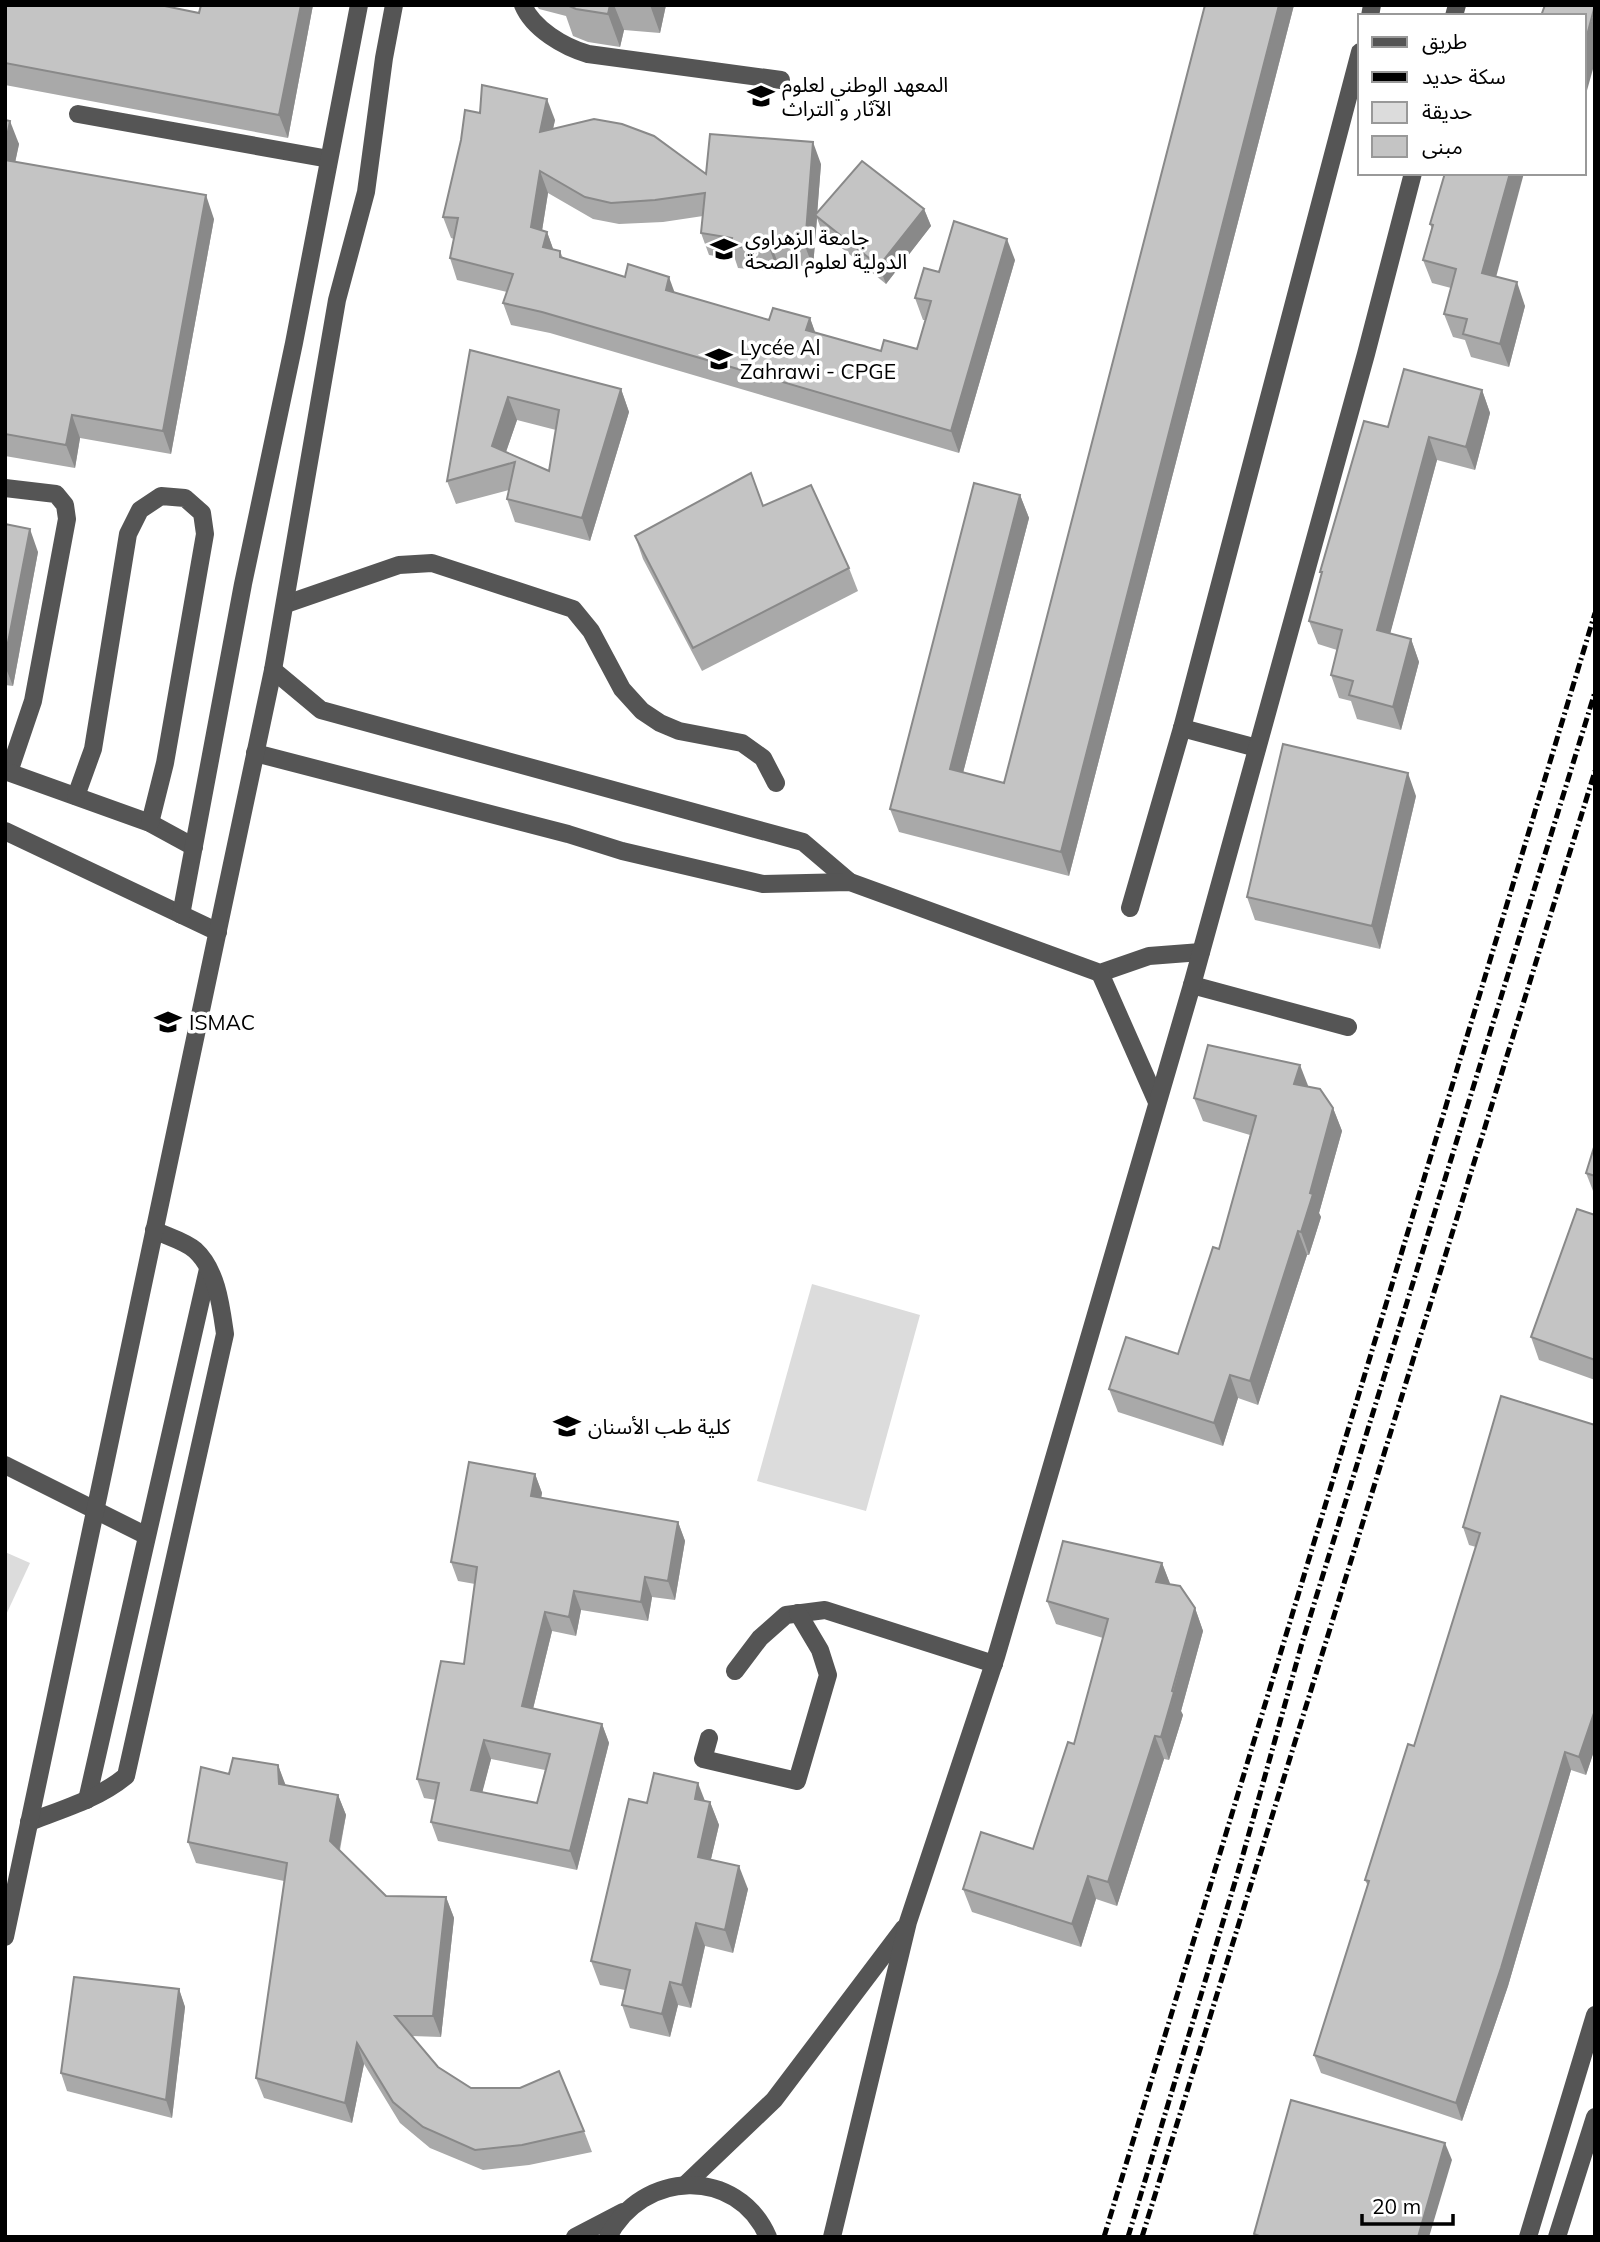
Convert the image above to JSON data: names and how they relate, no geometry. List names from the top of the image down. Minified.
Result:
{"places":{"school or university":["المعهد الوطني لعلوم الآثار و التراث","جامعة الزهراوي الدولية لعلوم الصحة","Lycée Al Zahrawi - CPGE","ISMAC","كلية طب الأسنان"]},"legend":["طريق","سكة حديد","حديقة","مبنى"],"scale_bar":"20 m"}
